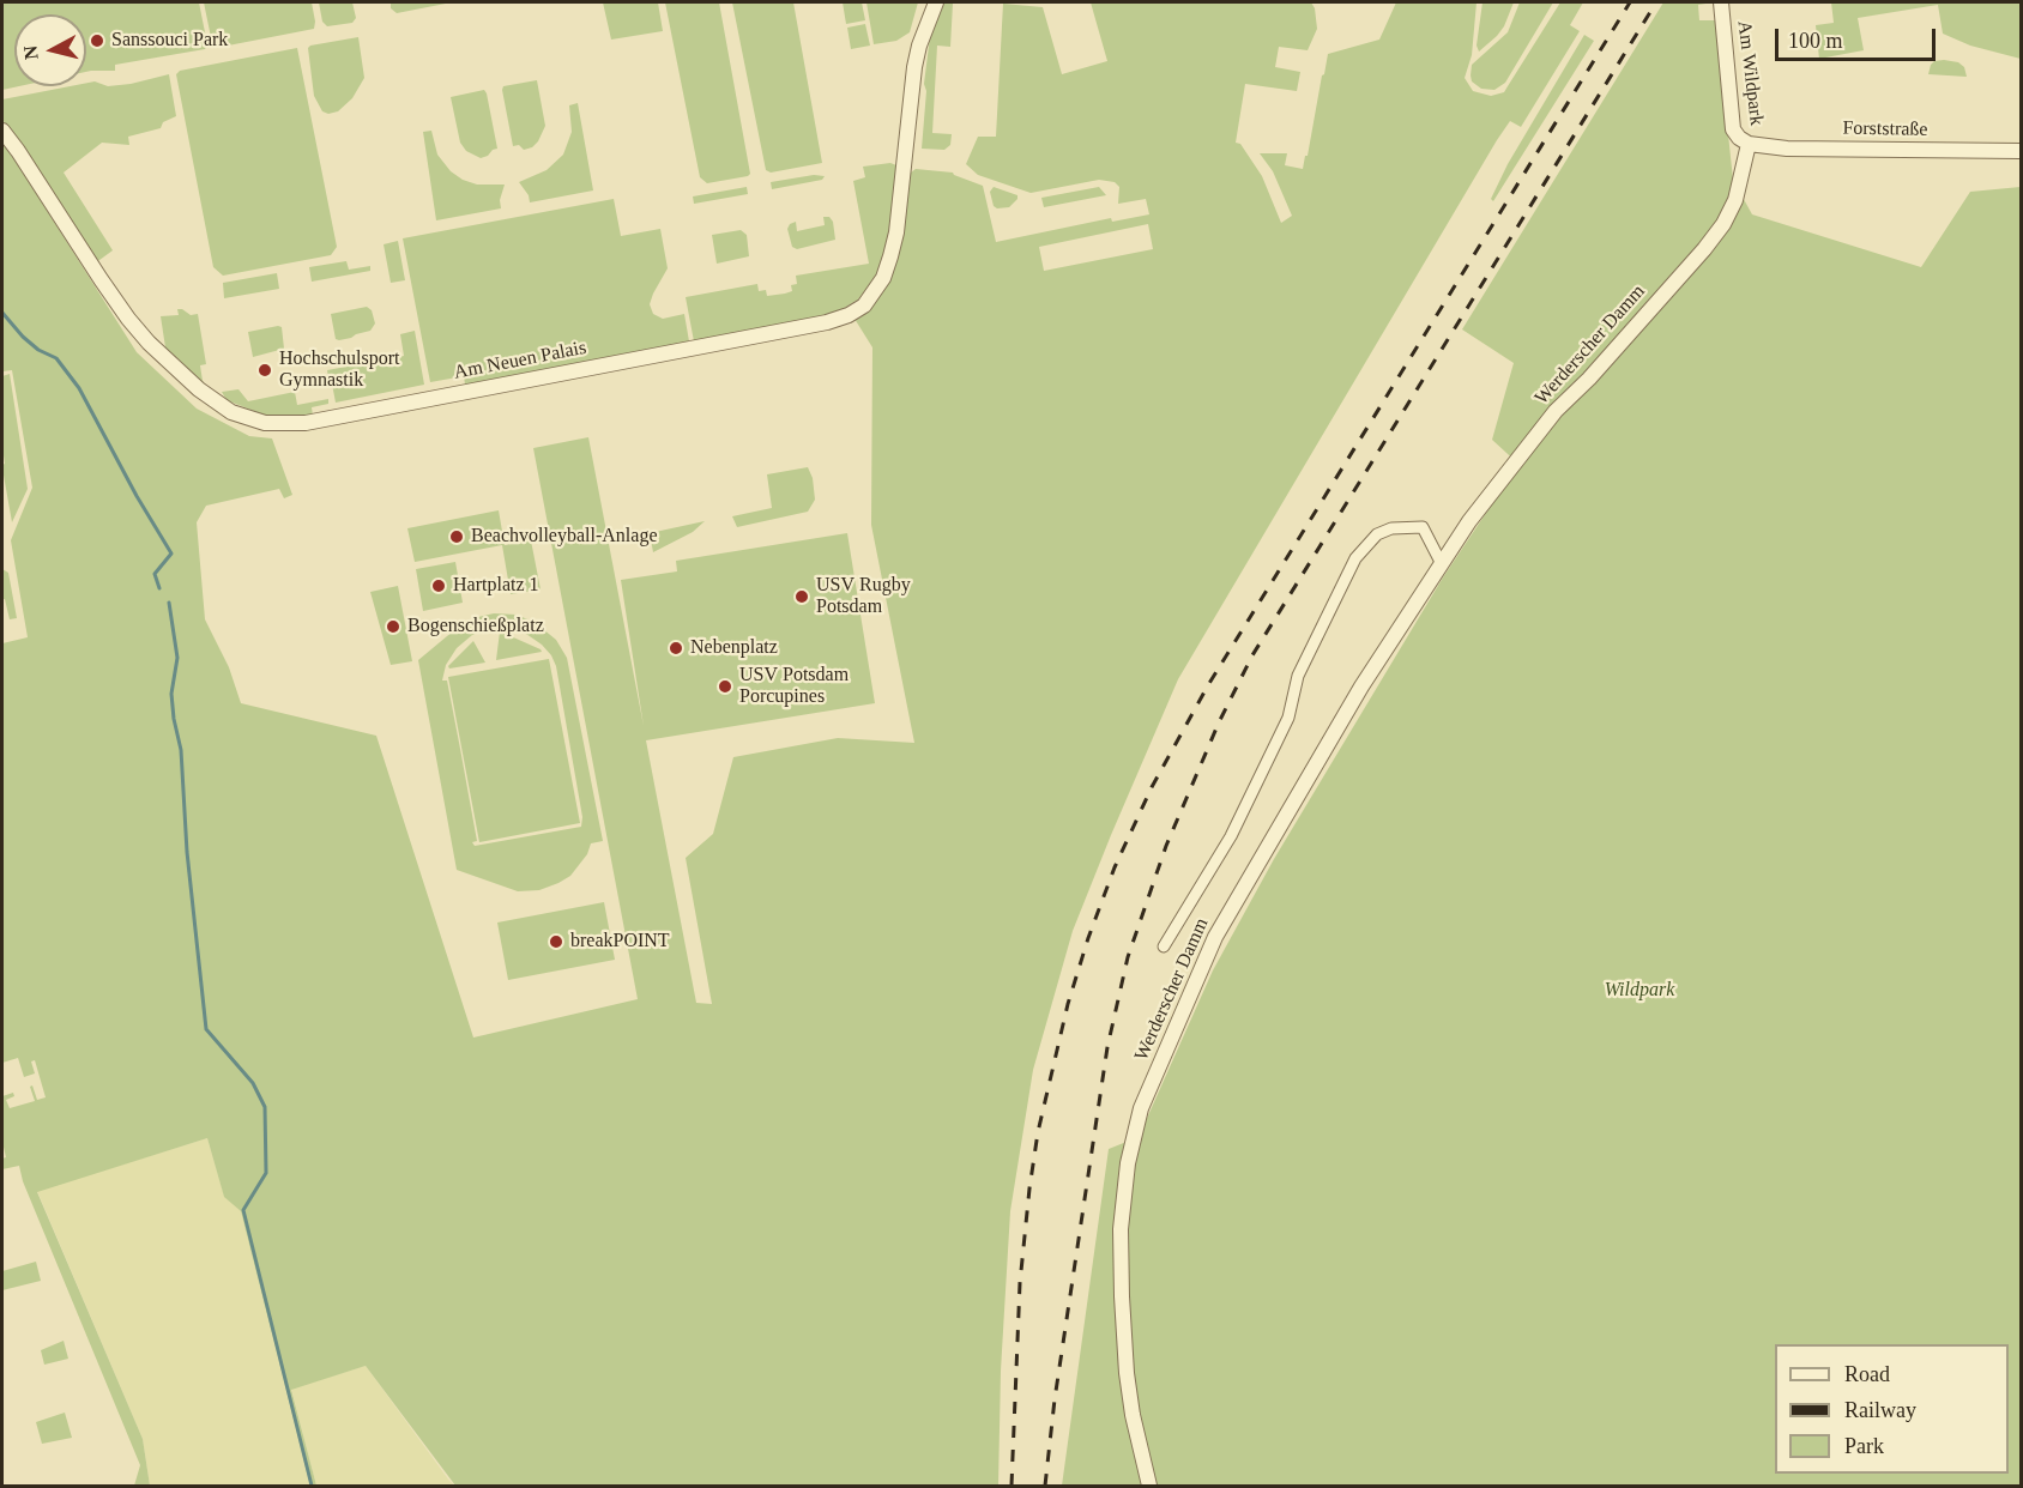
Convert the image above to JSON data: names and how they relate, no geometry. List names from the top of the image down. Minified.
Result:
{"streets":{"street":["Am Wildpark","Forststraße","Werderscher Damm","Am Neuen Palais"]},"crossings":[["Am Wildpark","Forststraße"],["Am Wildpark","Werderscher Damm"],["Forststraße","Werderscher Damm"]],"parks":["Wildpark"],"places":["Sanssouci Park","Hochschulsport Gymnastik","Beachvolleyball-Anlage","Hartplatz 1","USV Rugby Potsdam","Bogenschießplatz","Nebenplatz","USV Potsdam Porcupines","breakPOINT"],"legend":["Road","Railway","Park"],"scale_bar":"100 m","north":"left"}
